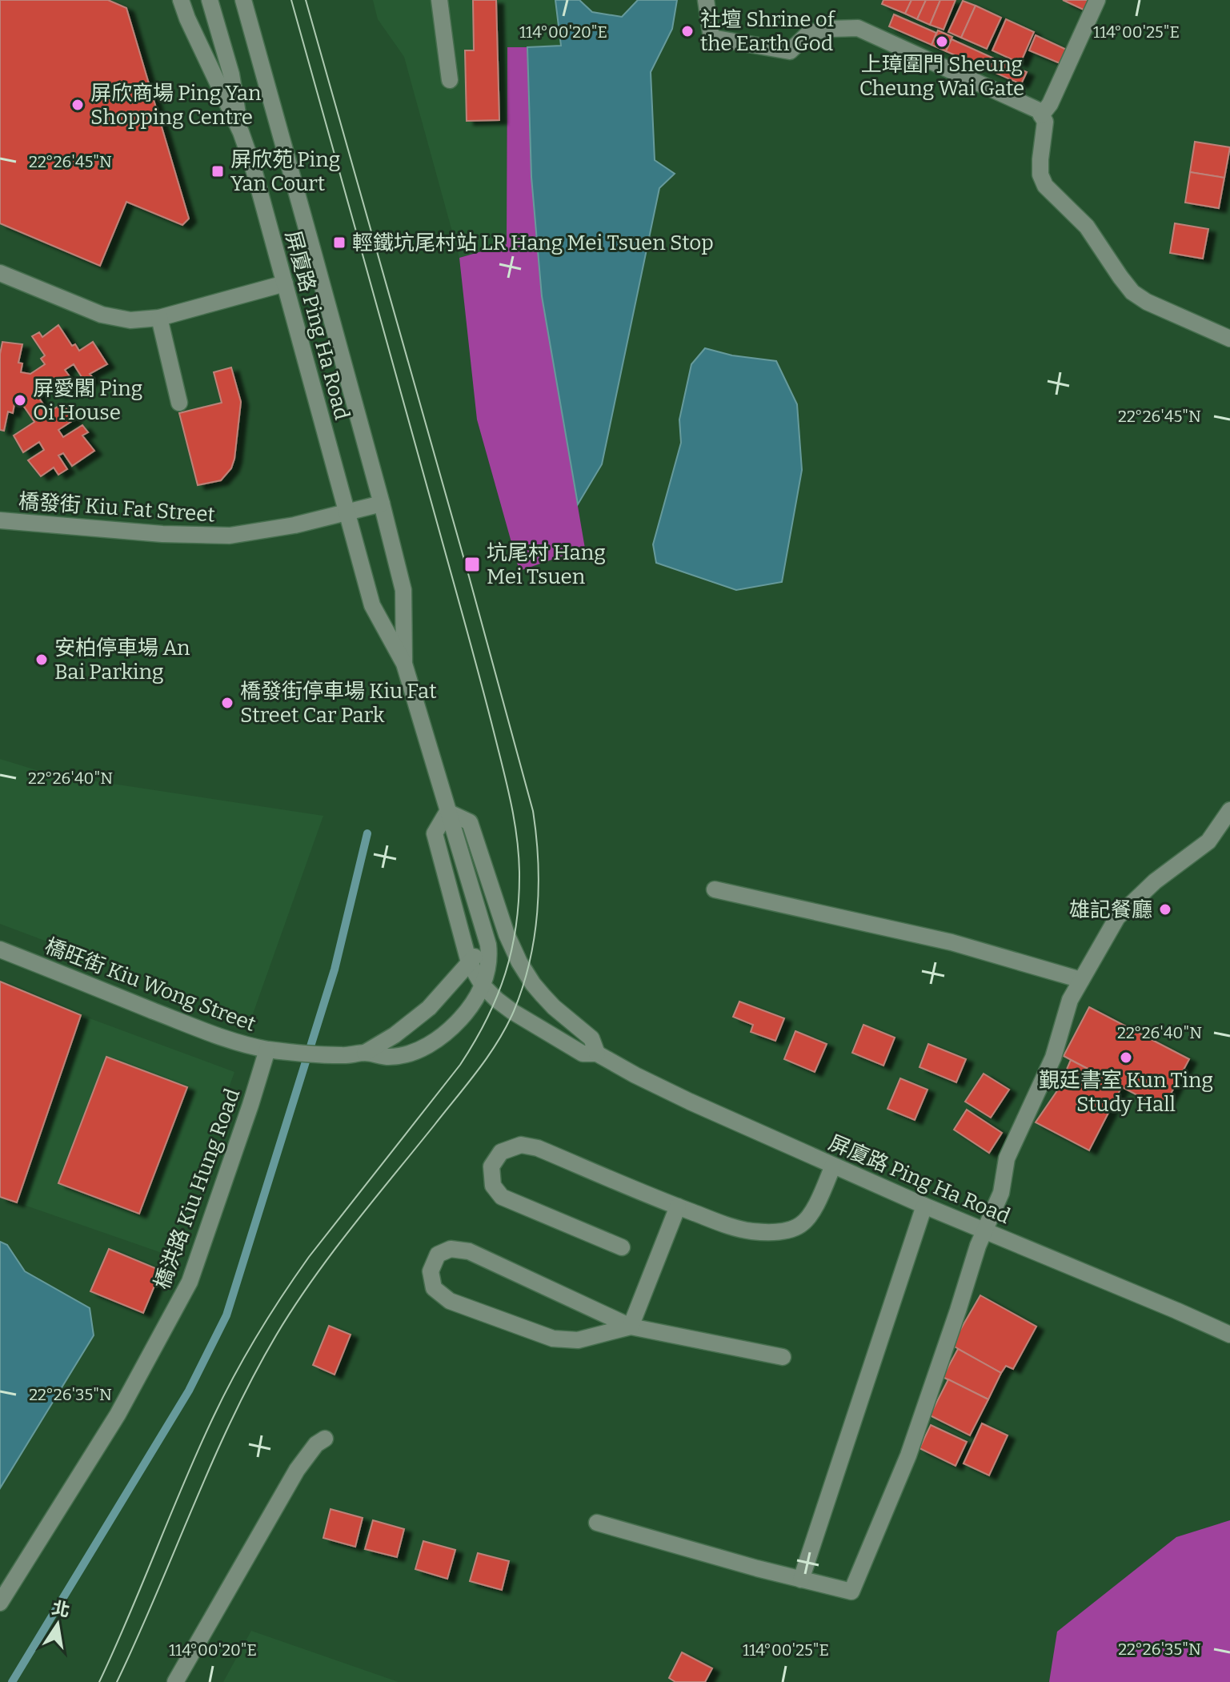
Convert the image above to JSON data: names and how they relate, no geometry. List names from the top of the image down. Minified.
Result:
{"streets":{"street":["屏廈路 Ping Ha Road","橋發街 Kiu Fat Street","橋旺街 Kiu Wong Street","橋洪路 Kiu Hung Road"]},"crossings":[["屏廈路 Ping Ha Road","橋發街 Kiu Fat Street"],["屏廈路 Ping Ha Road","橋旺街 Kiu Wong Street"],["橋旺街 Kiu Wong Street","橋洪路 Kiu Hung Road"]],"places":{"other":["社壇 Shrine of the Earth God","上璋圍門 Sheung Cheung Wai Gate","屏欣商場 Ping Yan Shopping Centre","屏愛閣 Ping Oi House","安柏停車場 An Bai Parking","橋發街停車場 Kiu Fat Street Car Park","雄記餐廳","覲廷書室 Kun Ting Study Hall"],"transit":["屏欣苑 Ping Yan Court","輕鐵坑尾村站 LR Hang Mei Tsuen Stop","坑尾村 Hang Mei Tsuen"]},"north":"top","coordinates":["114°00'20\"E","114°00'25\"E","22°26'45\"N","22°26'40\"N","22°26'35\"N"]}
